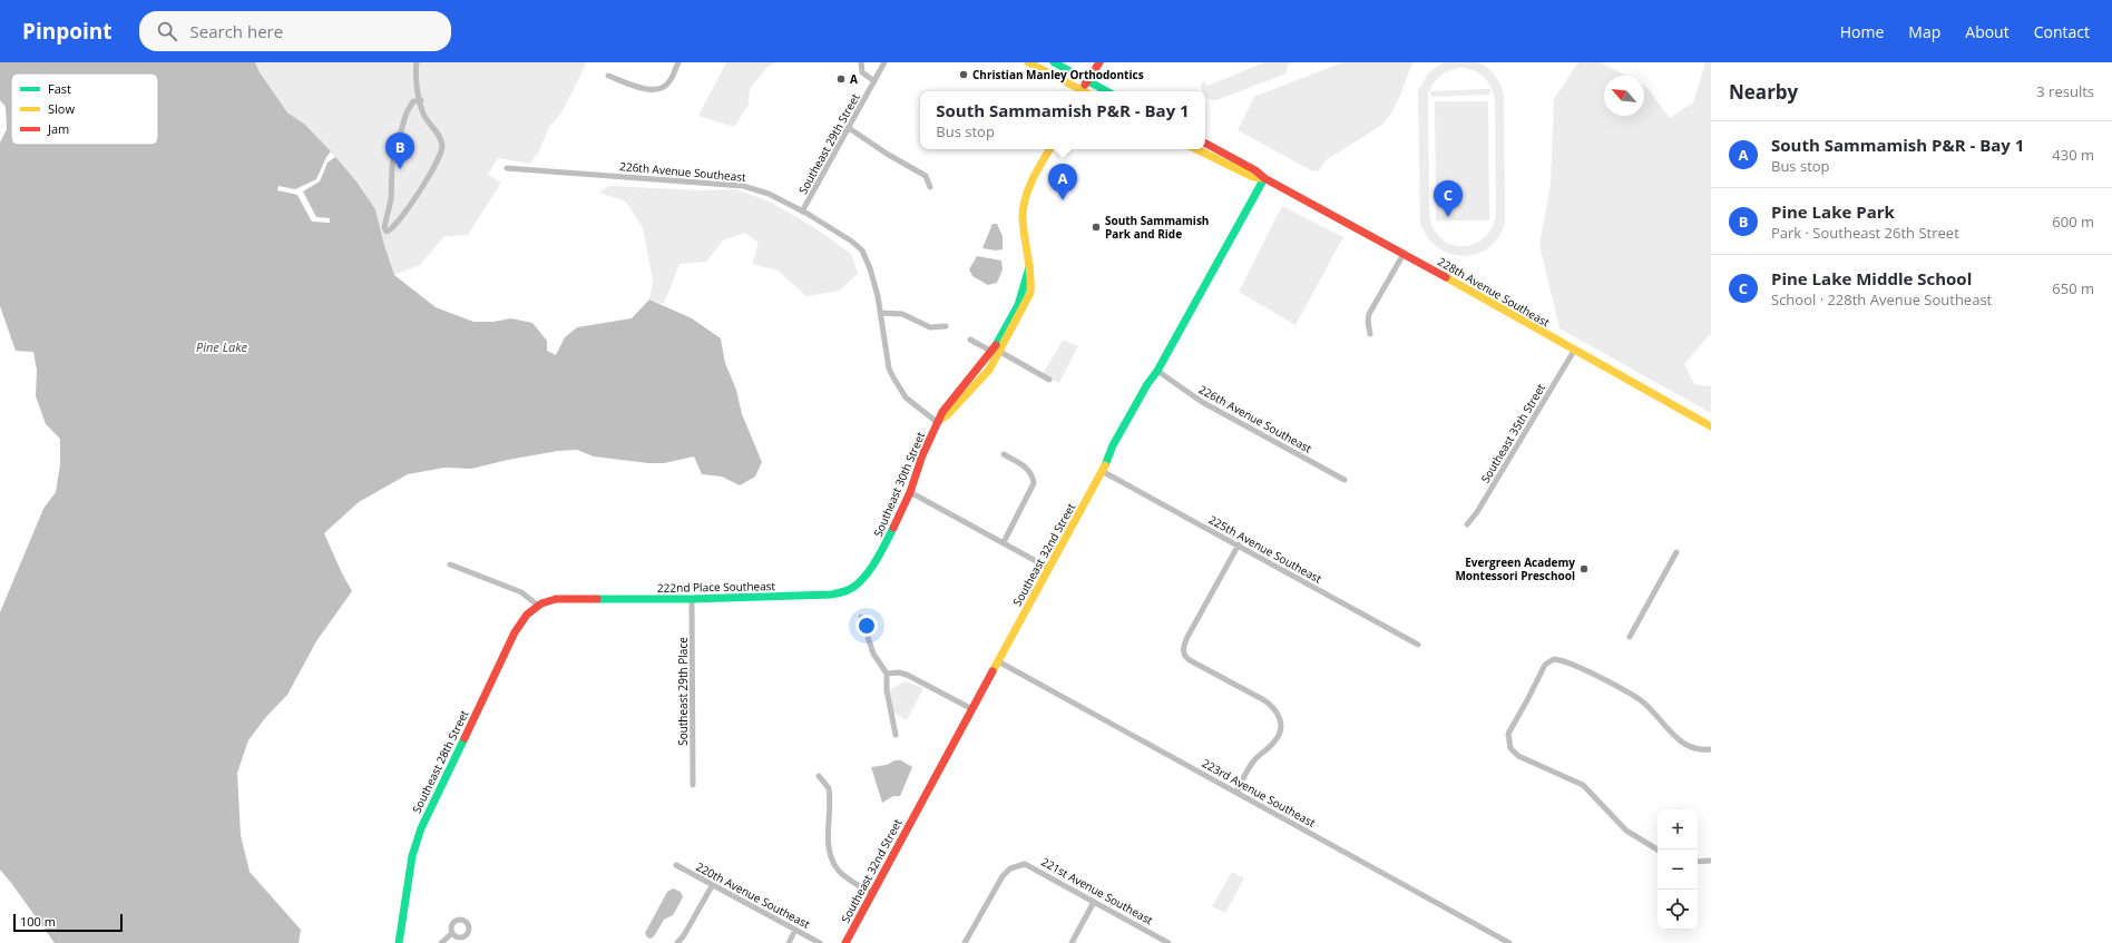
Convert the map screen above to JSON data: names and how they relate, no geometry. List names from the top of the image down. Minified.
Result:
{"streets":{"street":["Southeast 29th Street","226th Avenue Southeast","228th Avenue Southeast","Southeast 35th Street","Southeast 30th Street","225th Avenue Southeast","Southeast 32nd Street","222nd Place Southeast","Southeast 29th Place","Southeast 28th Street","223rd Avenue Southeast","221st Avenue Southeast","220th Avenue Southeast"]},"crossings":[["Southeast 29th Street","226th Avenue Southeast"],["226th Avenue Southeast","Southeast 32nd Street"],["228th Avenue Southeast","Southeast 35th Street"],["228th Avenue Southeast","Southeast 32nd Street"],["Southeast 30th Street","222nd Place Southeast"],["225th Avenue Southeast","Southeast 32nd Street"],["Southeast 32nd Street","223rd Avenue Southeast"],["222nd Place Southeast","Southeast 29th Place"],["222nd Place Southeast","Southeast 28th Street"]],"water":["Pine Lake"],"places":["Christian Manley Orthodontics","A","South Sammamish Park and Ride","Evergreen Academy Montessori Preschool"],"legend":["Fast","Slow","Jam"],"scale_bar":"100 m","north":"top left","page":{"header":"Pinpoint","search":"Search here","nav":["Home","Map","About","Contact"],"heading":["Nearby","3 results"],"popup":["South Sammamish P&R - Bay 1","Bus stop"],"list":[{"mark":"A","name":"South Sammamish P&R - Bay 1","note":"Bus stop","value":"430 m"},{"mark":"B","name":"Pine Lake Park","note":"Park · Southeast 26th Street","value":"600 m"},{"mark":"C","name":"Pine Lake Middle School","note":"School · 228th Avenue Southeast","value":"650 m"}],"pins":["B","A","C"],"map_buttons":["+","−"],"scale":"100 m"}}
